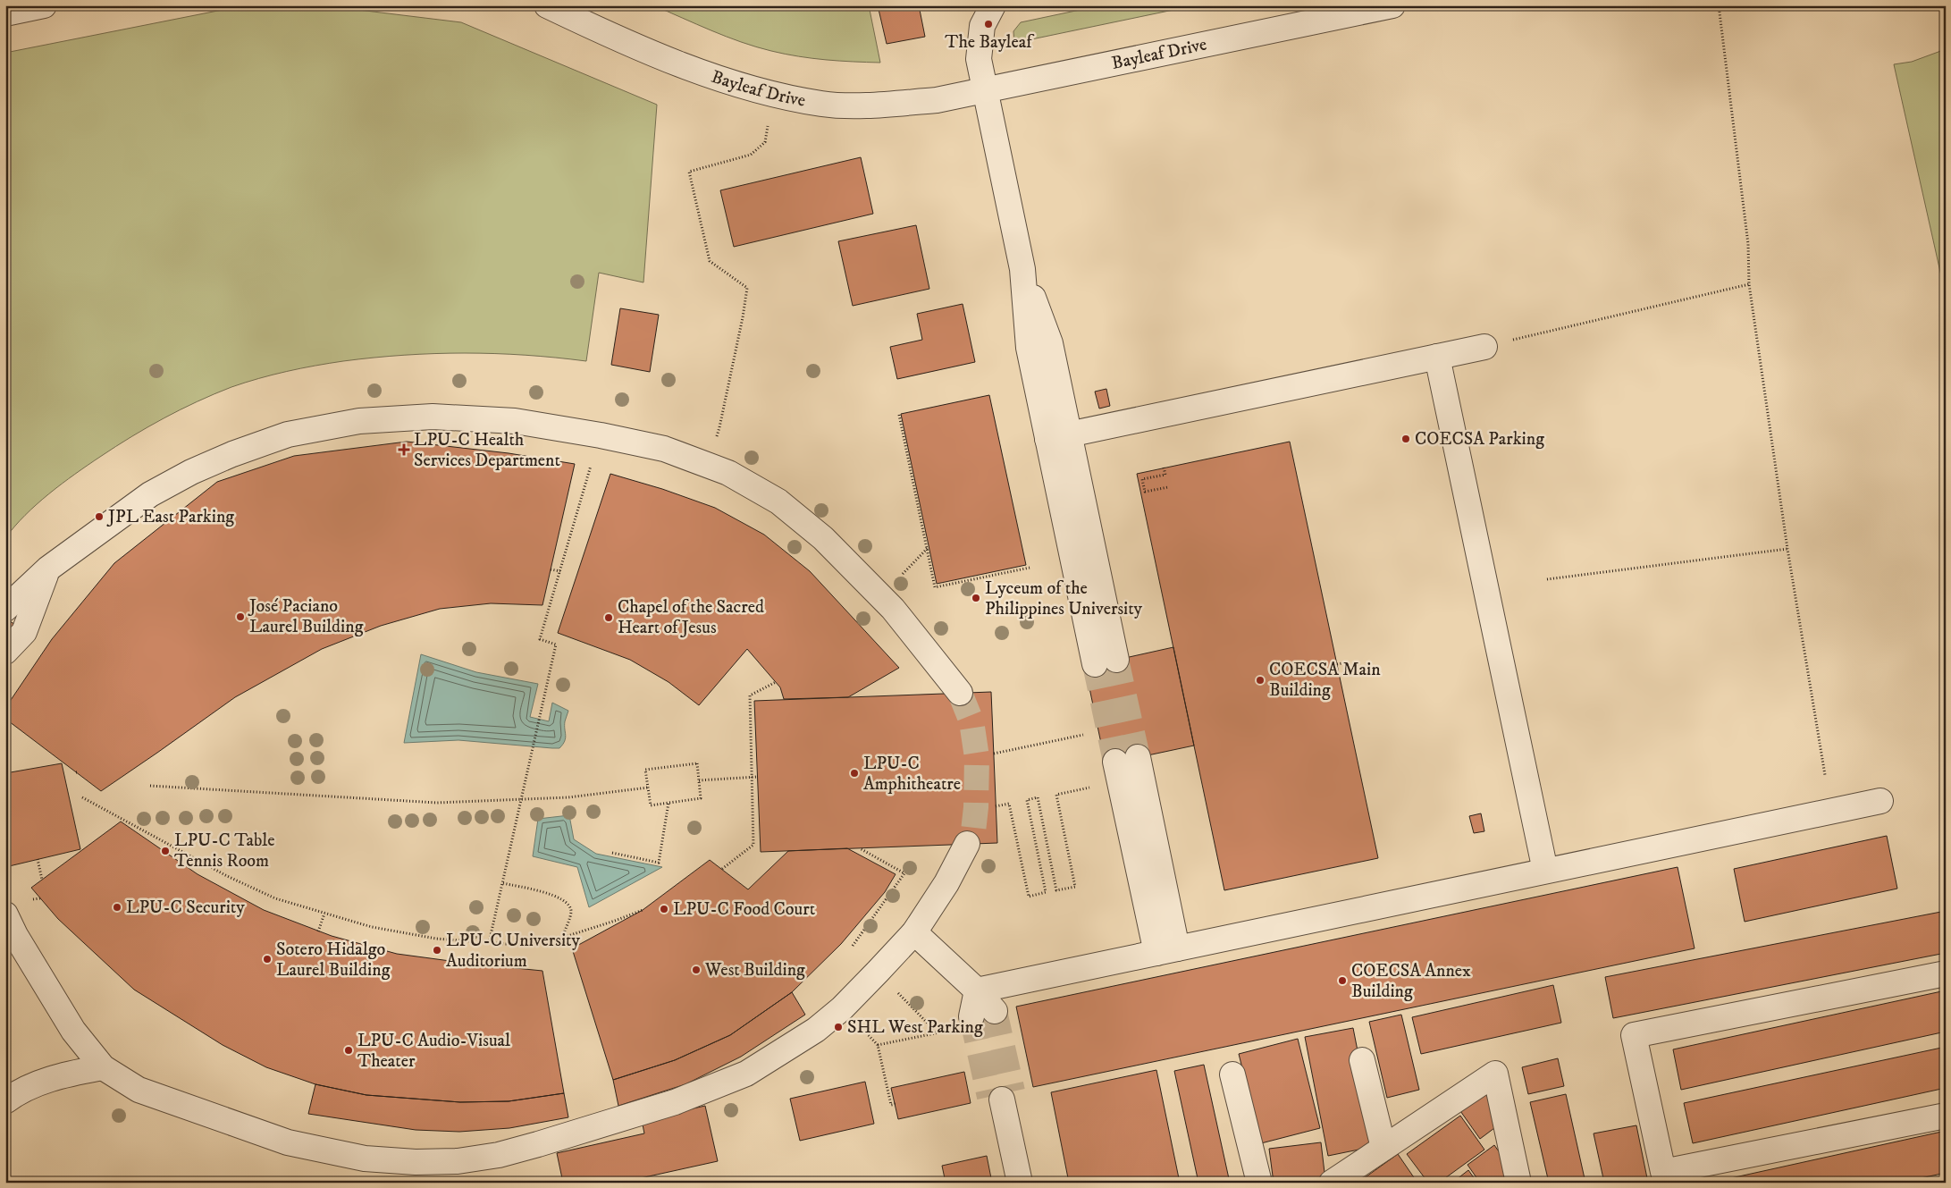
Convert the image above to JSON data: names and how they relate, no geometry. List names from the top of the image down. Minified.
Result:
{"streets":{"street":["Bayleaf Drive"]},"places":{"other":["The Bayleaf","COECSA Parking","JPL East Parking","Lyceum of the Philippines University","José Paciano Laurel Building","Chapel of the Sacred Heart of Jesus","COECSA Main Building","LPU-C Amphitheatre","LPU-C Table Tennis Room","LPU-C Security","LPU-C Food Court","LPU-C University Auditorium","Sotero Hidalgo Laurel Building","West Building","COECSA Annex Building","SHL West Parking","LPU-C Audio-Visual Theater"],"health":["LPU-C Health Services Department"]}}
